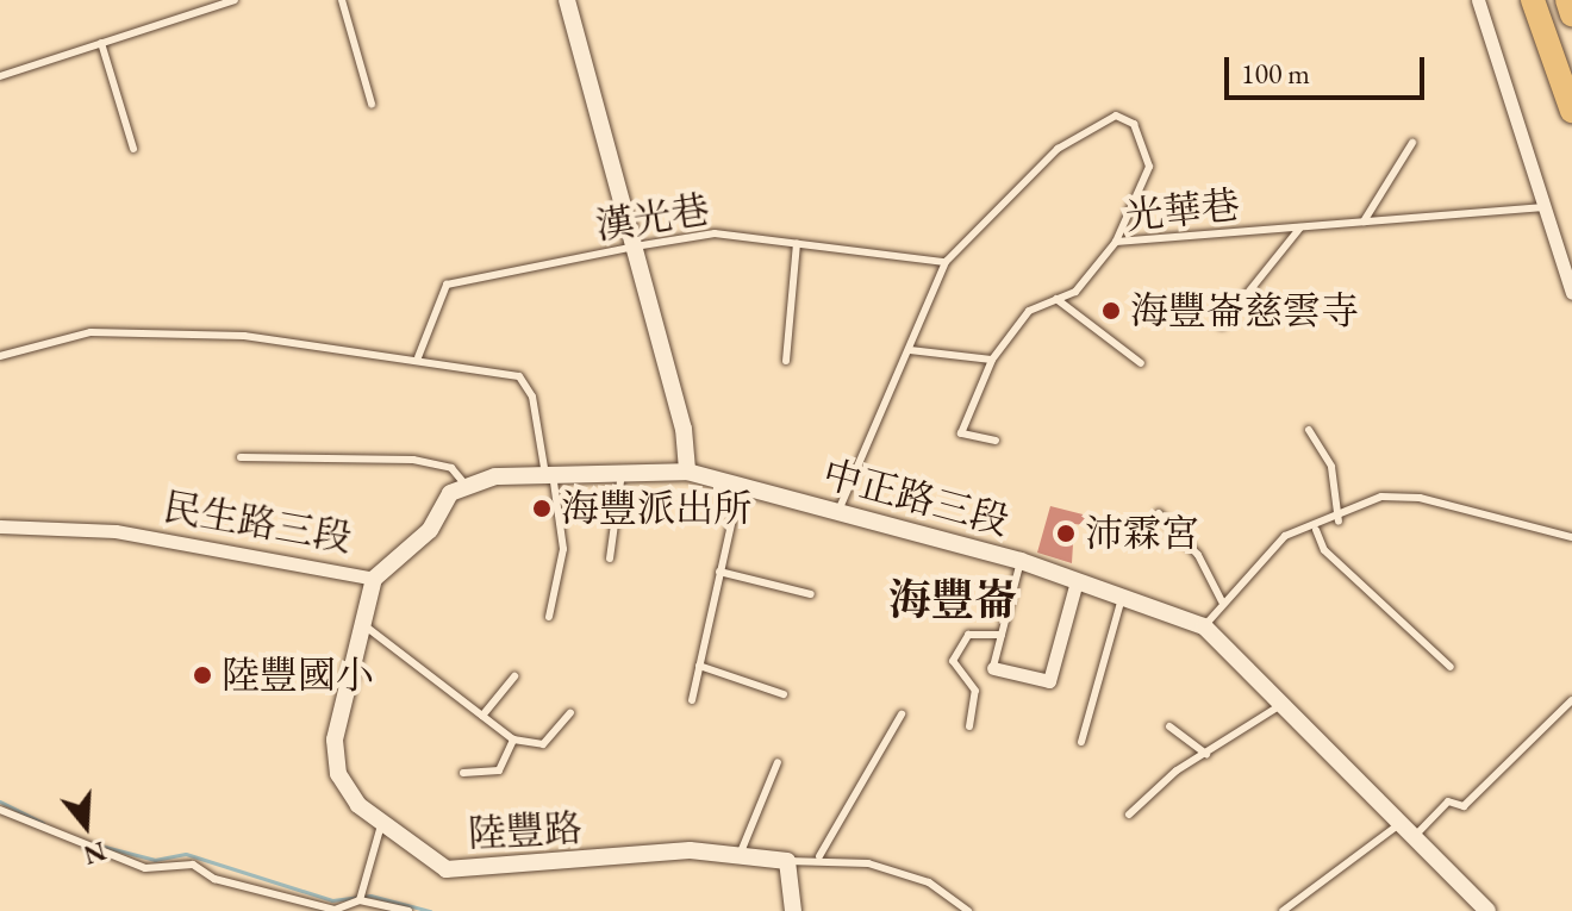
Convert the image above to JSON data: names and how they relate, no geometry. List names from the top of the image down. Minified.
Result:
{"streets":{"street":["中正路三段","民生路三段","陸豐路"],"lane":["光華巷","漢光巷"]},"crossings":[["民生路三段","陸豐路"]],"districts":["海豐崙"],"places":["海豐崙慈雲寺","海豐派出所","沛霖宮","陸豐國小"],"scale_bar":"100 m","north":"bottom"}
